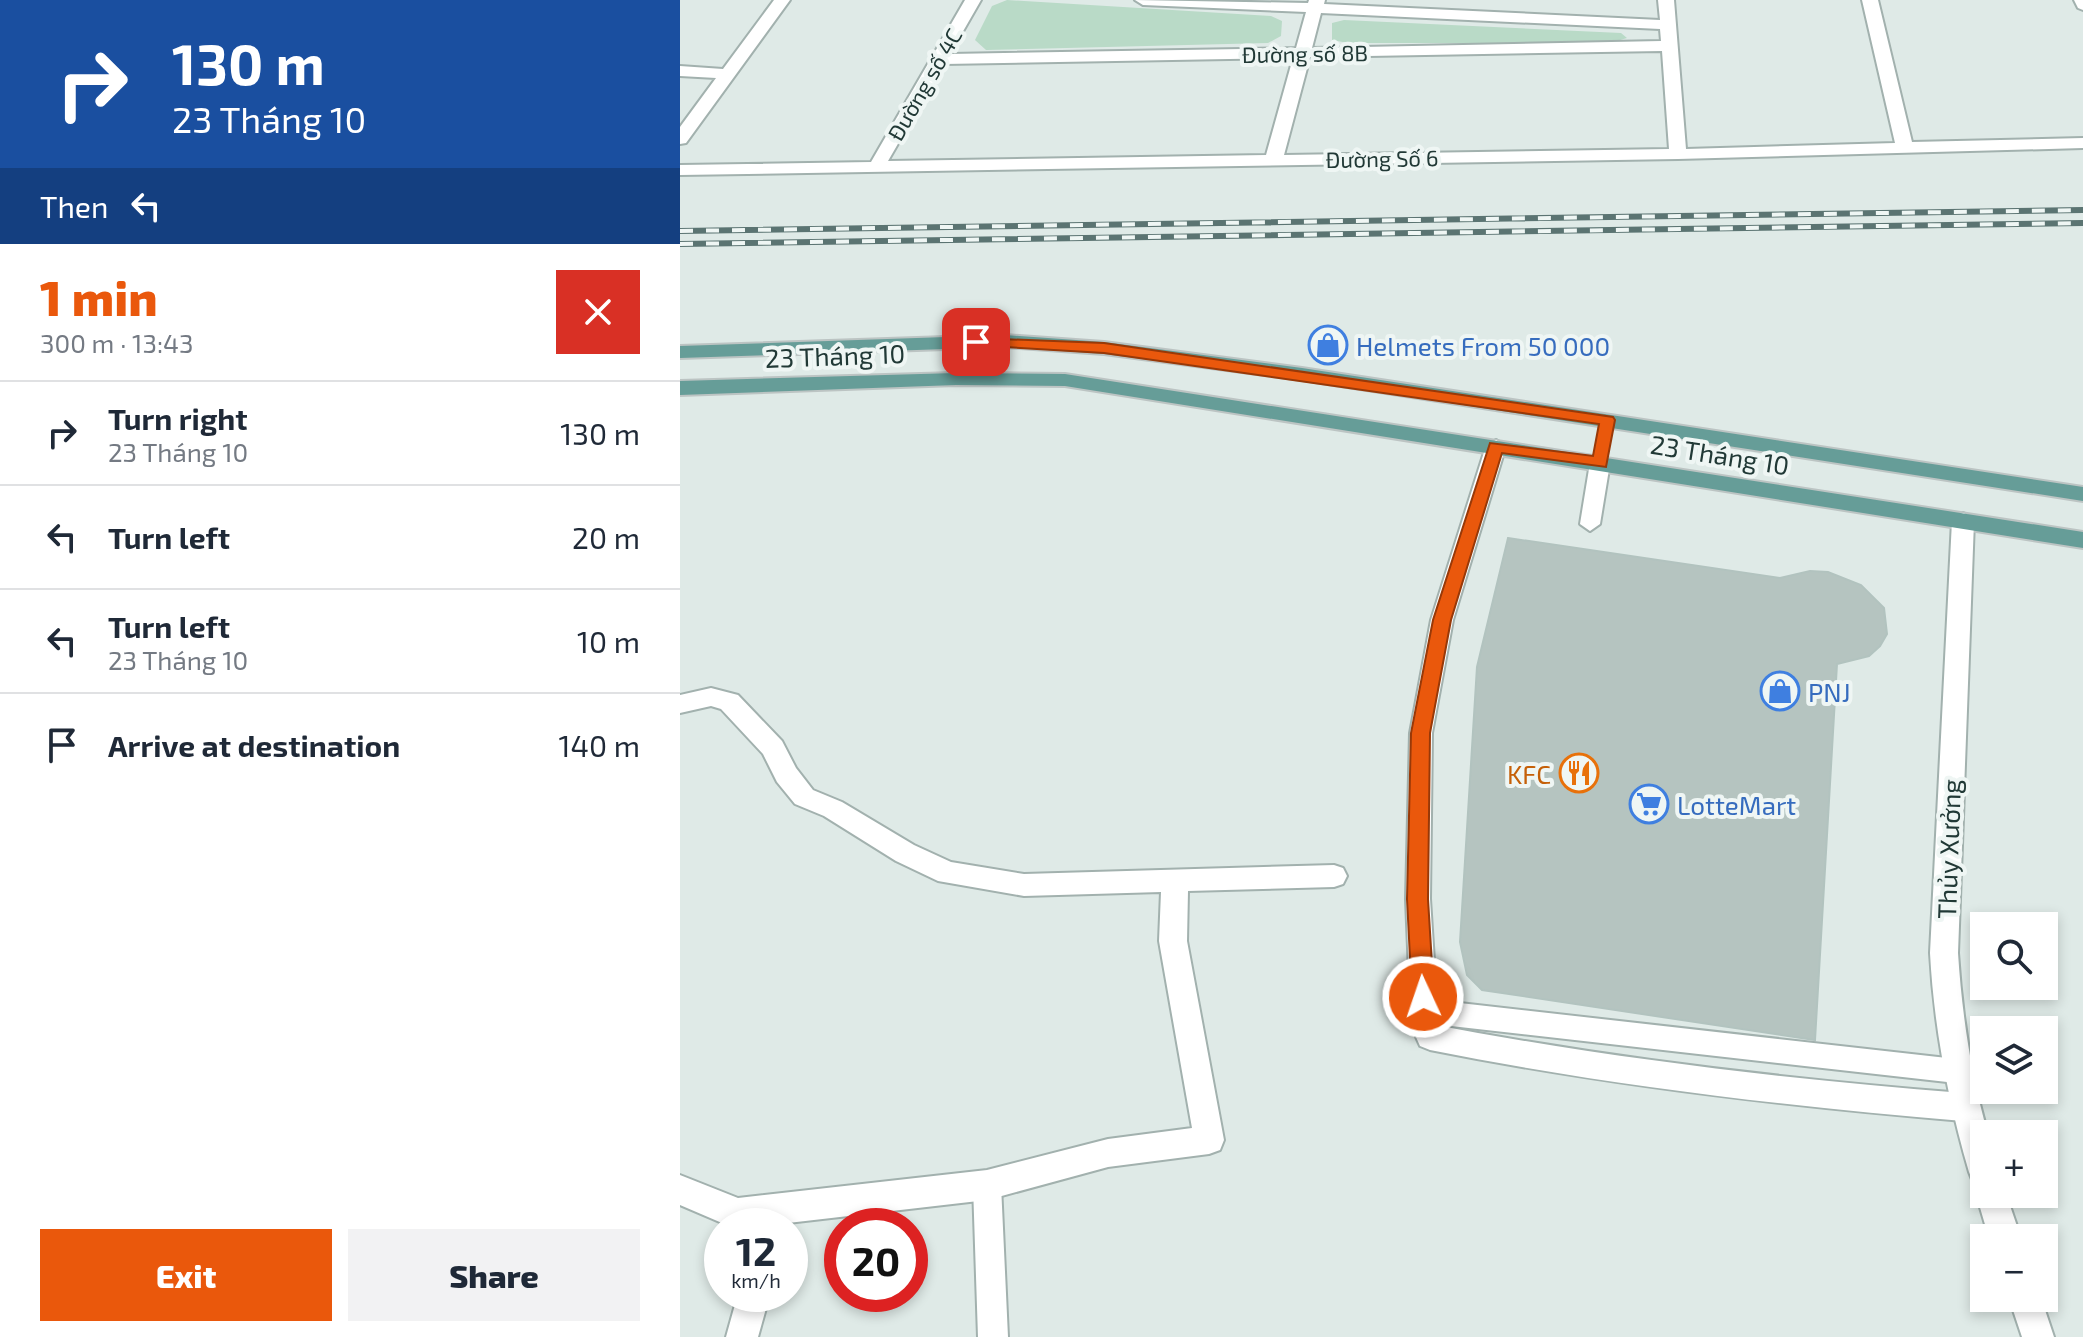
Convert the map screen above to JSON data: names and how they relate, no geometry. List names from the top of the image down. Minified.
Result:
{"streets":{"main road":["23 Tháng 10"],"street":["Đường số 8B","Đường số 4C","Đường Số 6","Thủy Xưởng"]},"crossings":[["Đường số 8B","Đường số 4C"],["Đường số 4C","Đường Số 6"],["23 Tháng 10","Thủy Xưởng"]],"places":{"shop":["Helmets From 50 000","PNJ"],"restaurant":["KFC"],"supermarket":["LotteMart"]},"page":{"turn":["130 m","23 Tháng 10"],"then":"Then","heading":["1 min","300 m · 13:43"],"list":[{"name":"Turn right","note":"23 Tháng 10","value":"130 m"},{"name":"Turn left","value":"20 m"},{"name":"Turn left","note":"23 Tháng 10","value":"10 m"},{"name":"Arrive at destination","value":"140 m"}],"map_buttons":["+","−"],"speed":"12 km/h","limit":"20","buttons":["Exit","Share"]}}
